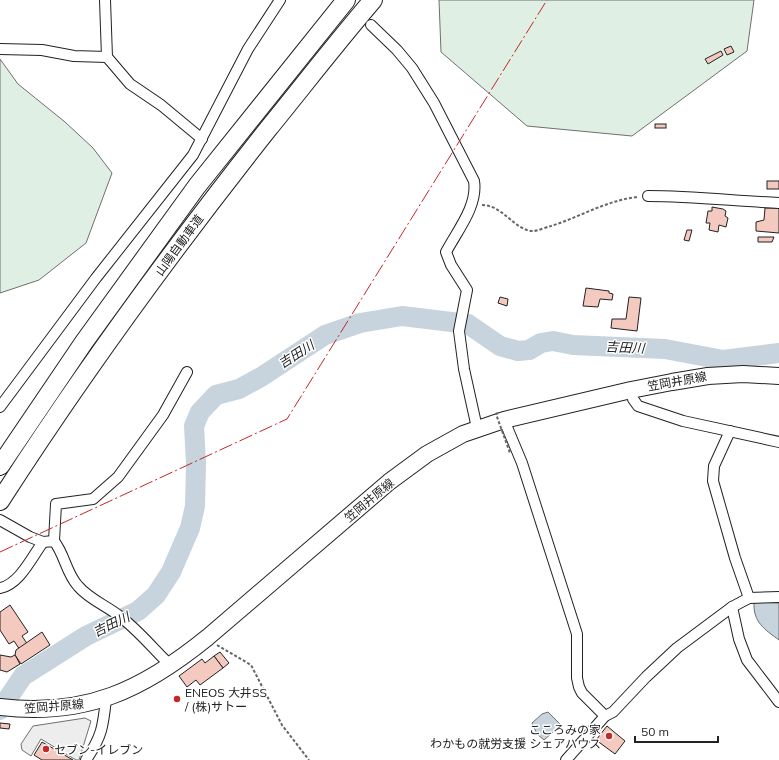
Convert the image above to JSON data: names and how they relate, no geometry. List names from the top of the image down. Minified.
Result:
{"streets":{"highway":["山陽自動車道"],"main road":["笠岡井原線"]},"water":["吉田川"],"places":["ENEOS 大井SS / (株)サトー","こころみの家 わかもの就労支援 シェアハウス","セブン-イレブン"],"scale_bar":"50 m"}
